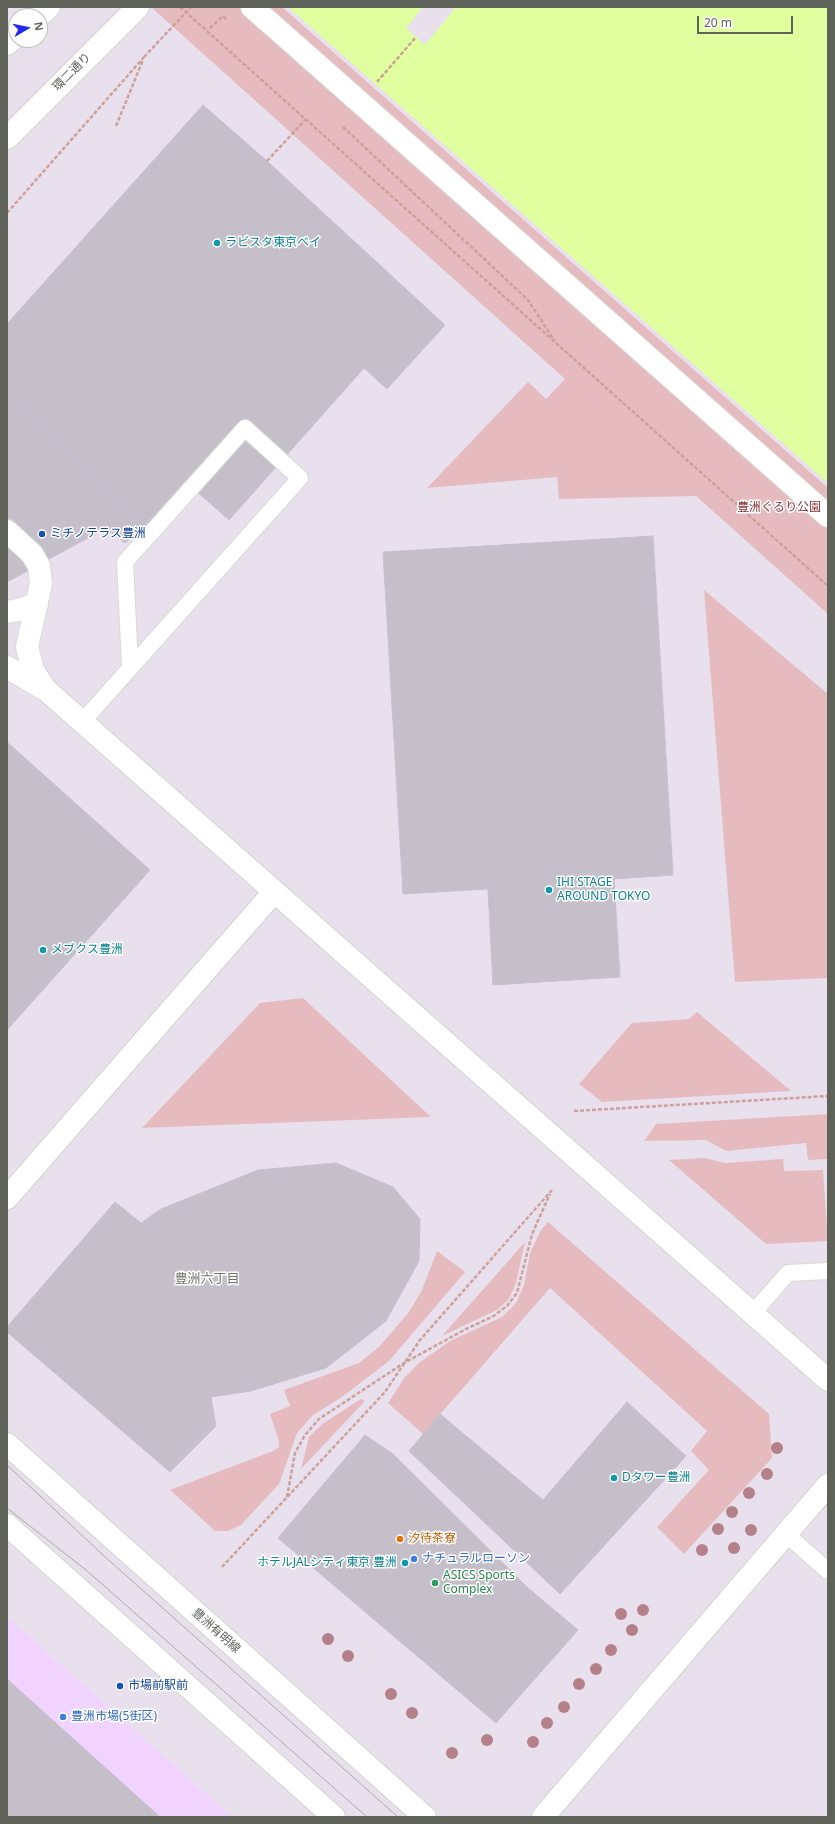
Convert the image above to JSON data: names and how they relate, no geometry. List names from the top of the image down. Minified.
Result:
{"streets":{"street":["環二通り","豊洲有明線"]},"districts":["豊洲六丁目"],"parks":["豊洲ぐるり公園"],"places":["ラビスタ東京ベイ","ミチノテラス豊洲","IHI STAGE AROUND TOKYO","メブクス豊洲","Dタワー豊洲","汐待茶寮","ナチュラルローソン","ホテルJALシティ東京 豊洲","ASICS Sports Complex","市場前駅前","豊洲市場(5街区)"],"scale_bar":"20 m","north":"right"}
